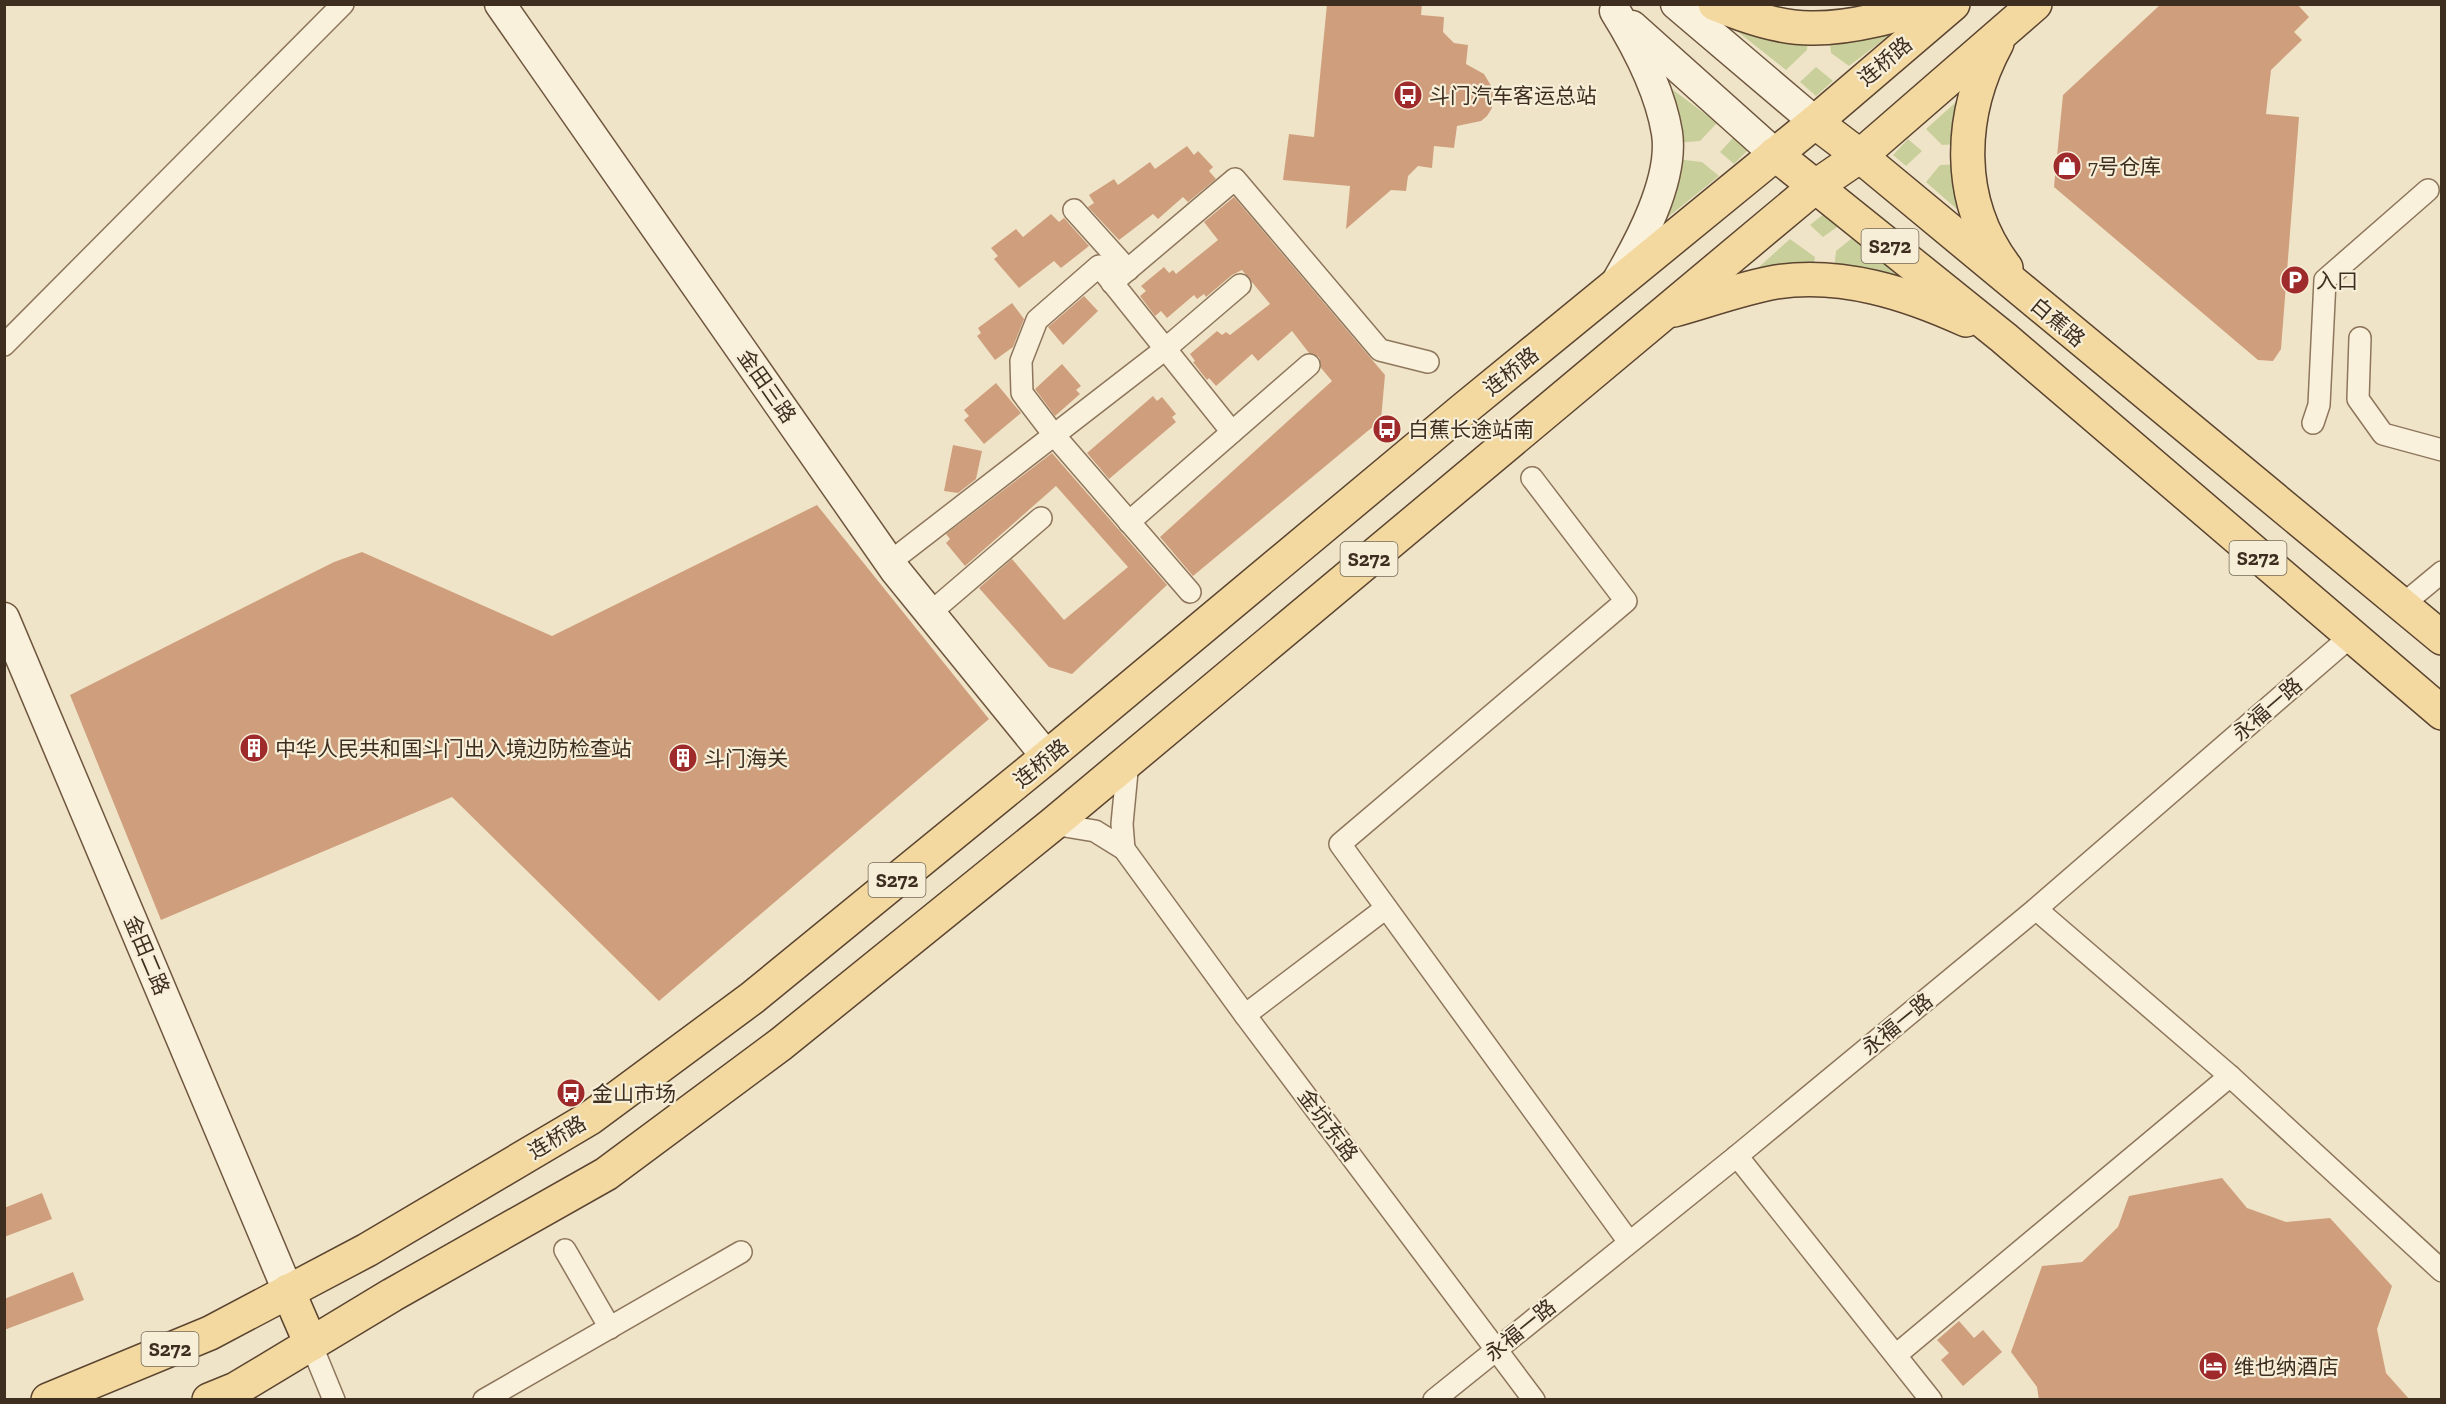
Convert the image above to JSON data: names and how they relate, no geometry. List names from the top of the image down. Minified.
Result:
{"streets":{"main road":["连桥路","S272","白蕉路"],"street":["金田三路","永福一路","金田二路","金坑东路"]},"crossings":[["连桥路","S272"],["连桥路","白蕉路"],["连桥路","金田三路"],["连桥路","金田二路"],["S272","白蕉路"],["S272","永福一路"],["S272","金坑东路"],["永福一路","金坑东路"]],"places":{"bus stop":["斗门汽车客运总站","白蕉长途站南","金山市场"],"shop":["7号仓库"],"parking":["入口"],"building":["中华人民共和国斗门出入境边防检查站","斗门海关"],"hotel":["维也纳酒店"]}}
